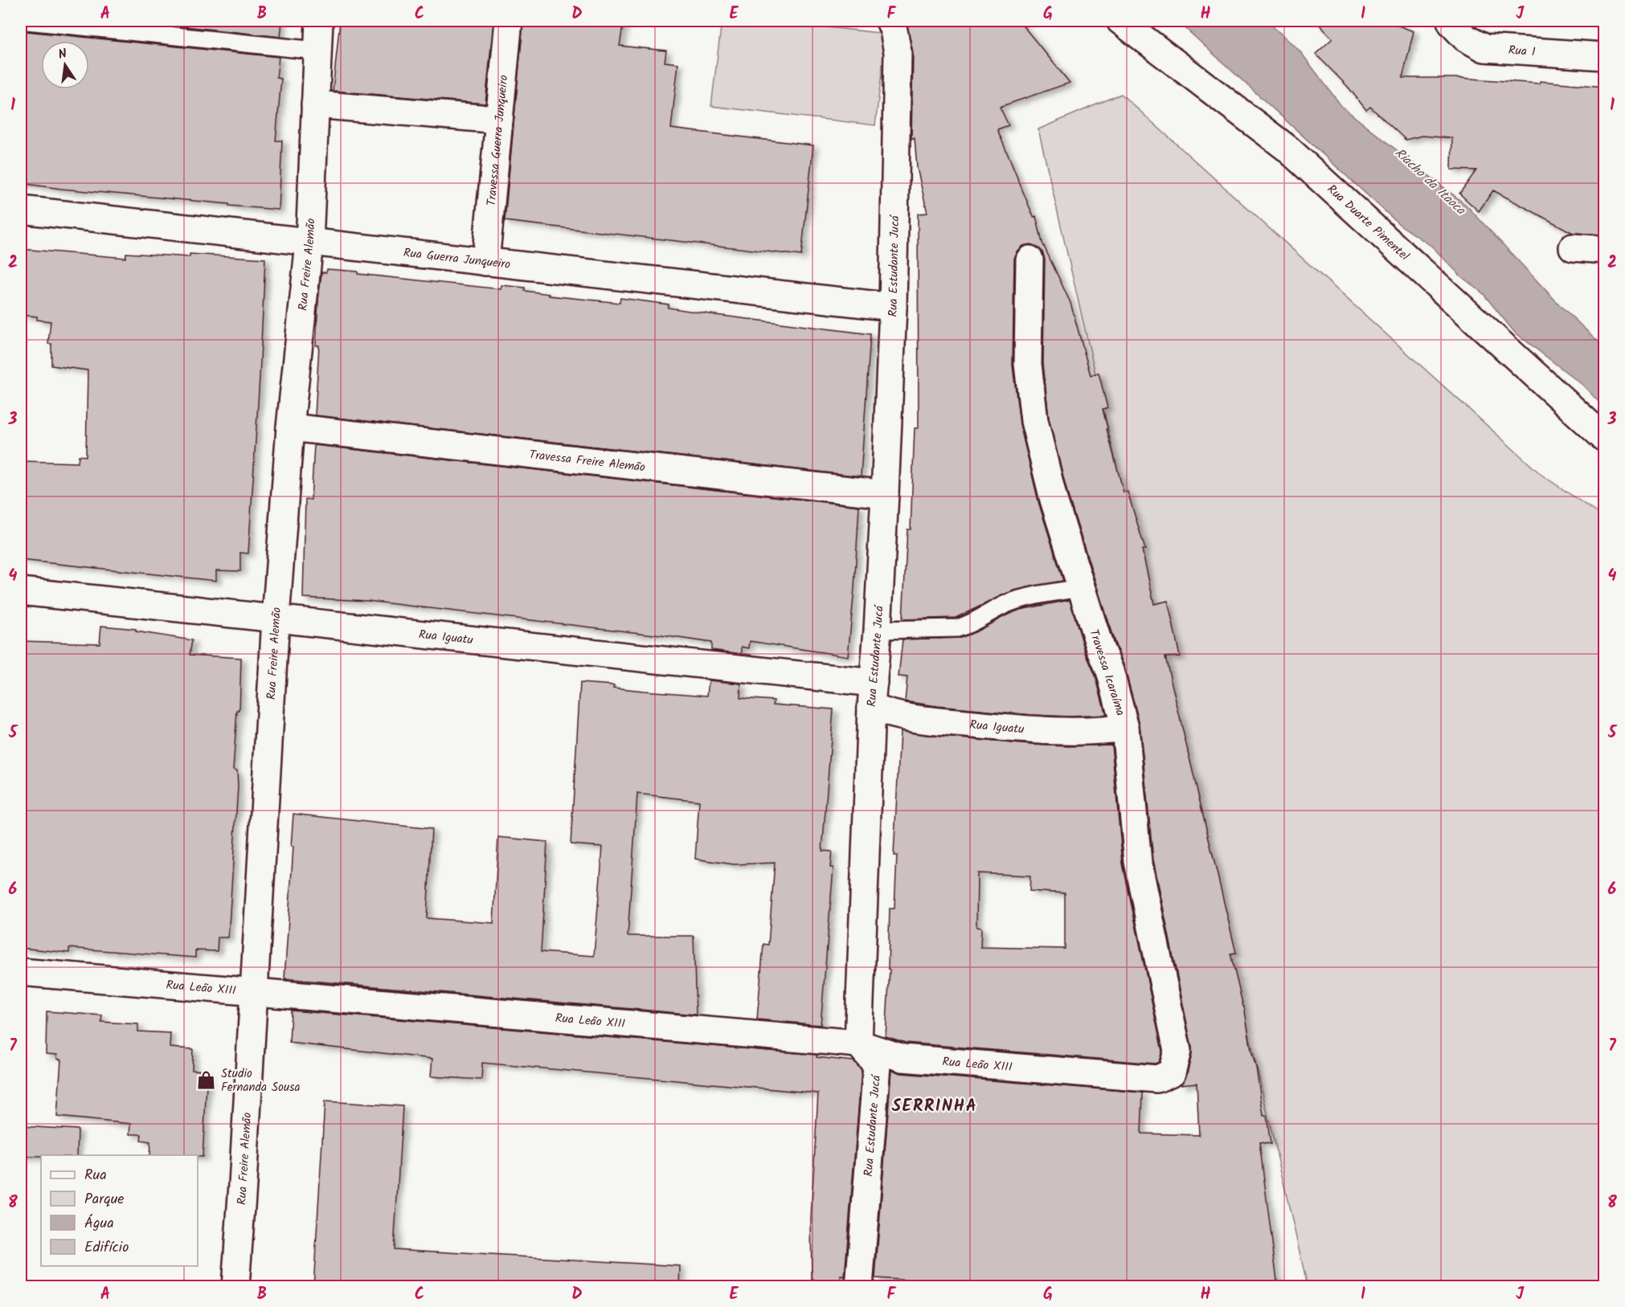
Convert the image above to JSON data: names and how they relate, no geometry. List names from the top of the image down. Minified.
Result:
{"streets":{"street":["Rua 1","Travessa Guerra Junqueiro","Rua Duarte Pimentel","Rua Guerra Junqueiro","Rua Freire Alemão","Rua Estudante Jucá","Travessa Freire Alemão","Rua Iguatu","Travessa Icaraíma","Rua Leão XIII"]},"crossings":[["Travessa Guerra Junqueiro","Rua Guerra Junqueiro"],["Rua Guerra Junqueiro","Rua Freire Alemão"],["Rua Guerra Junqueiro","Rua Estudante Jucá"],["Rua Freire Alemão","Travessa Freire Alemão"],["Rua Freire Alemão","Rua Iguatu"],["Rua Freire Alemão","Rua Leão XIII"],["Rua Estudante Jucá","Travessa Freire Alemão"],["Rua Estudante Jucá","Rua Iguatu"],["Rua Estudante Jucá","Rua Leão XIII"],["Rua Iguatu","Travessa Icaraíma"],["Travessa Icaraíma","Rua Leão XIII"]],"districts":["SERRINHA"],"water":["Riacho da Itaoca"],"places":{"shop":["Studio Fernanda Sousa"]},"legend":["Rua","Parque","Água","Edifício"],"north":"top","grid":{"columns":["A","B","C","D","E","F","G","H","I","J"],"rows":["1","2","3","4","5","6","7","8"]}}
